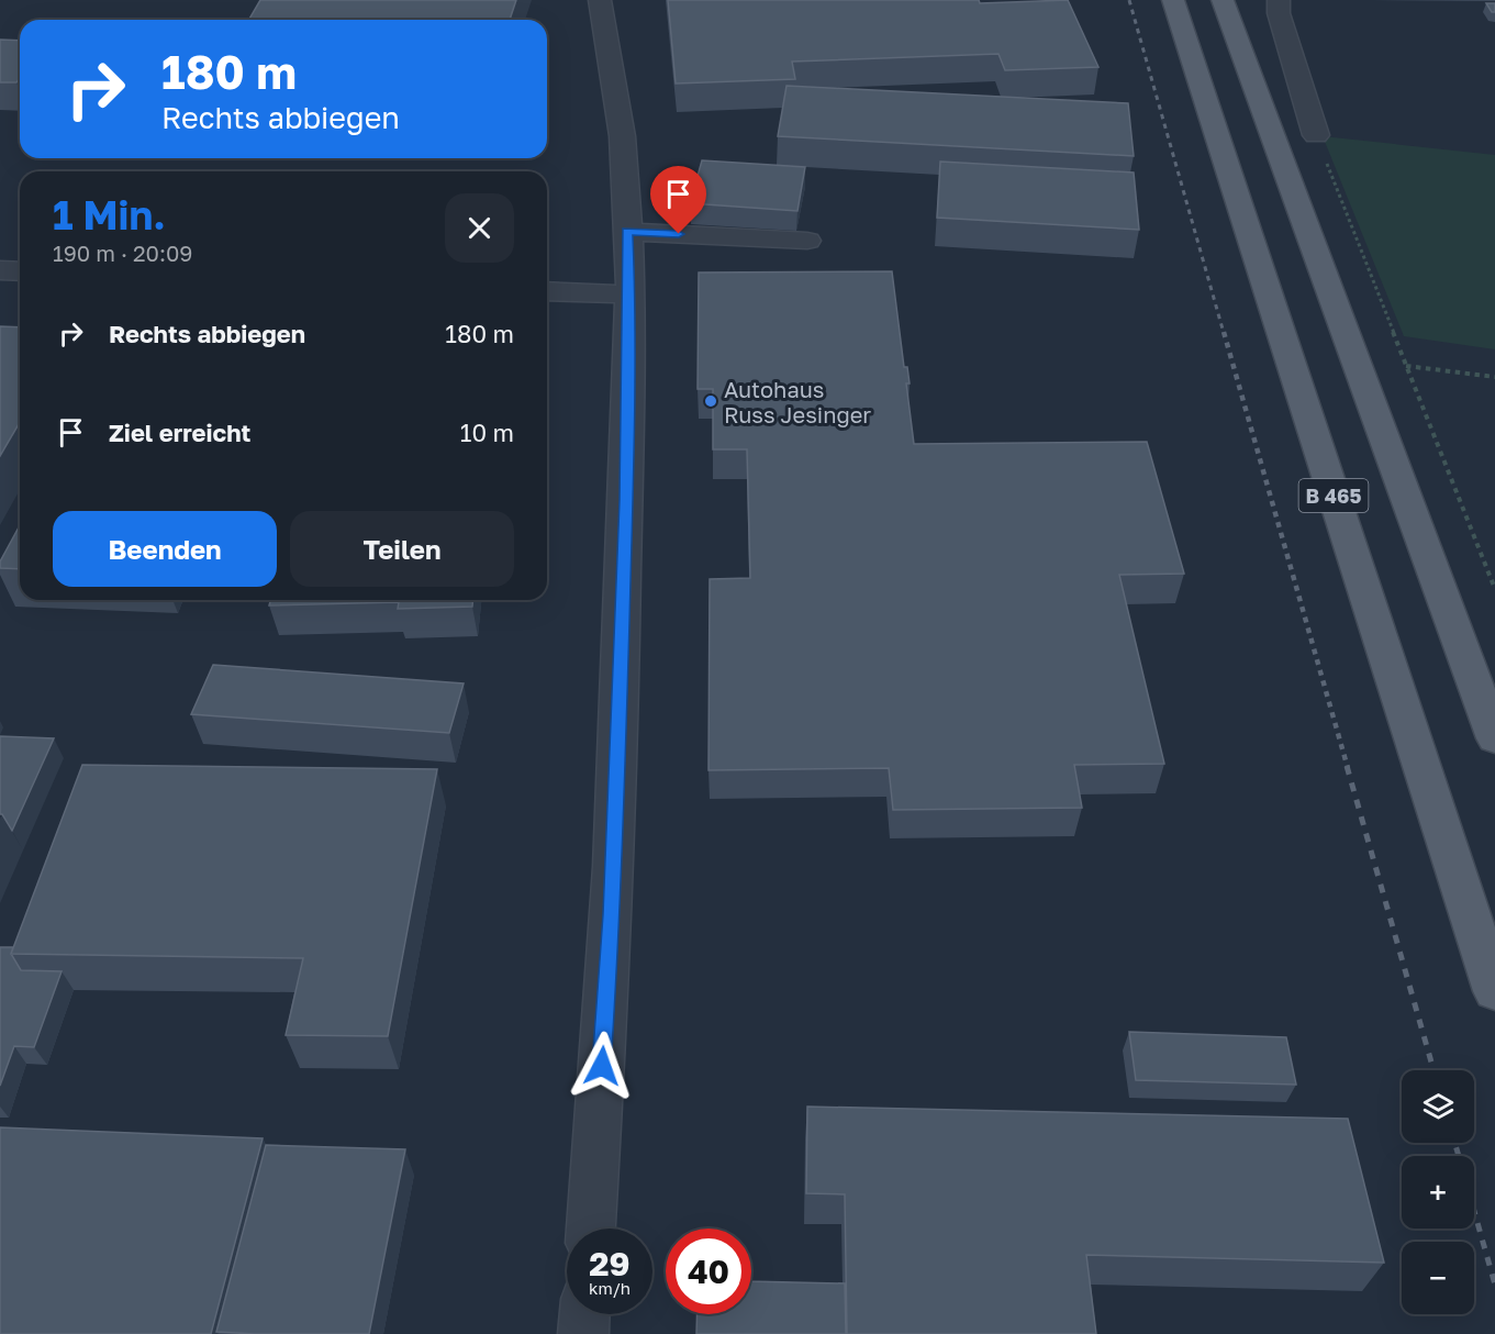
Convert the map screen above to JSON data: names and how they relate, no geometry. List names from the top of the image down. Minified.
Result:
{"streets":{"main road":["B 465"]},"places":["Autohaus Russ Jesinger"],"page":{"turn":["180 m","Rechts abbiegen"],"heading":["1 Min.","190 m · 20:09"],"list":[{"name":"Rechts abbiegen","value":"180 m"},{"name":"Ziel erreicht","value":"10 m"}],"buttons":["Beenden","Teilen"],"map_buttons":["+","−"],"speed":"29 km/h","limit":"40"}}
